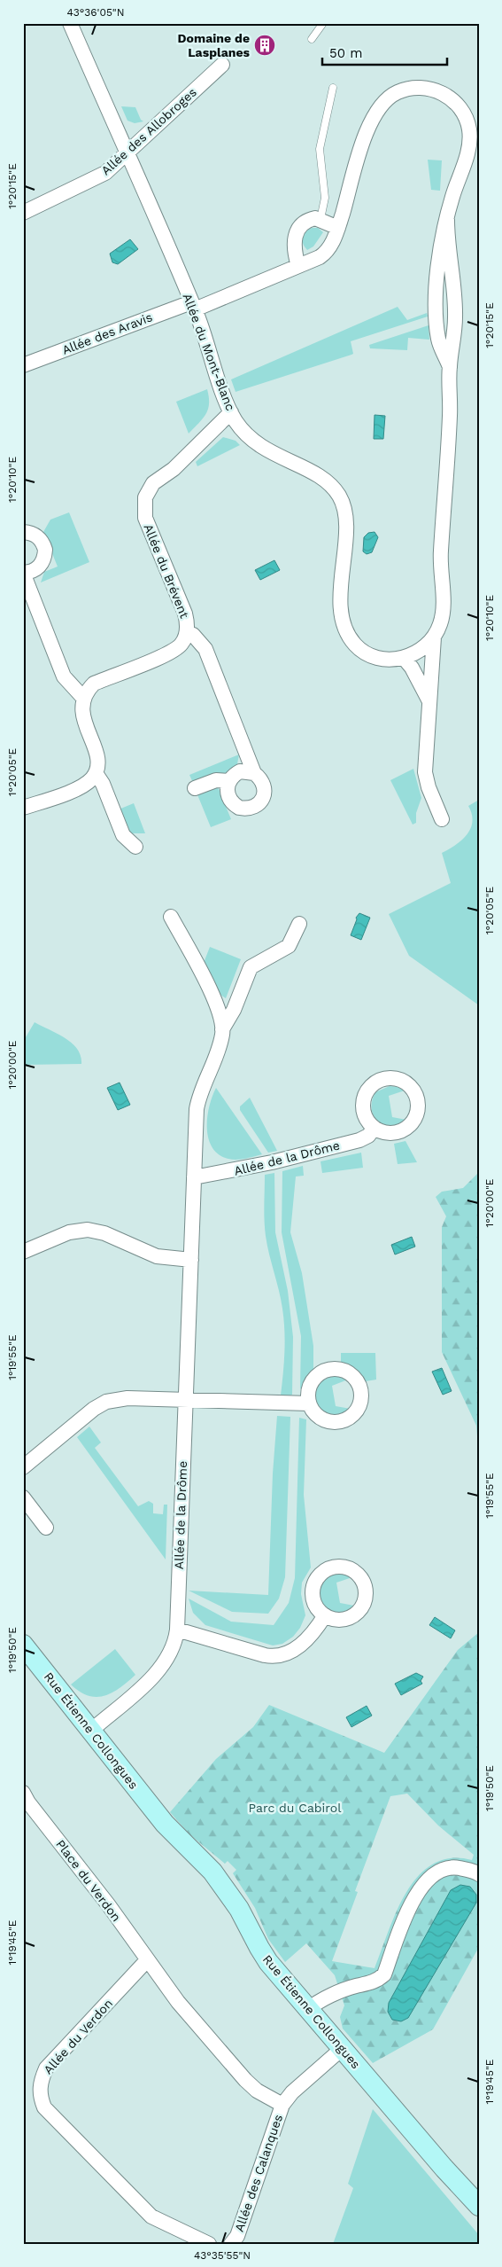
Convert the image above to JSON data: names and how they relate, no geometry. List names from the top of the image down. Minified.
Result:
{"streets":{"main road":["Rue Étienne Collongues"],"street":["Allée des Allobroges","Allée des Aravis","Allée du Mont-Blanc","Allée du Brévent","Allée de la Drôme","Place du Verdon","Allée du Verdon","Allée des Calanques"]},"crossings":[["Allée des Allobroges","Allée du Mont-Blanc"],["Allée des Aravis","Allée du Mont-Blanc"],["Allée du Mont-Blanc","Allée du Brévent"],["Allée de la Drôme","Rue Étienne Collongues"],["Rue Étienne Collongues","Allée des Calanques"],["Place du Verdon","Allée du Verdon"]],"parks":["Parc du Cabirol"],"places":{"building":["Domaine de Lasplanes"]},"scale_bar":"50 m","coordinates":["43°36'05\"N","1°20'15\"E","1°20'10\"E","1°20'05\"E","1°20'00\"E","1°19'55\"E","1°19'50\"E","1°19'45\"E","43°35'55\"N"]}
